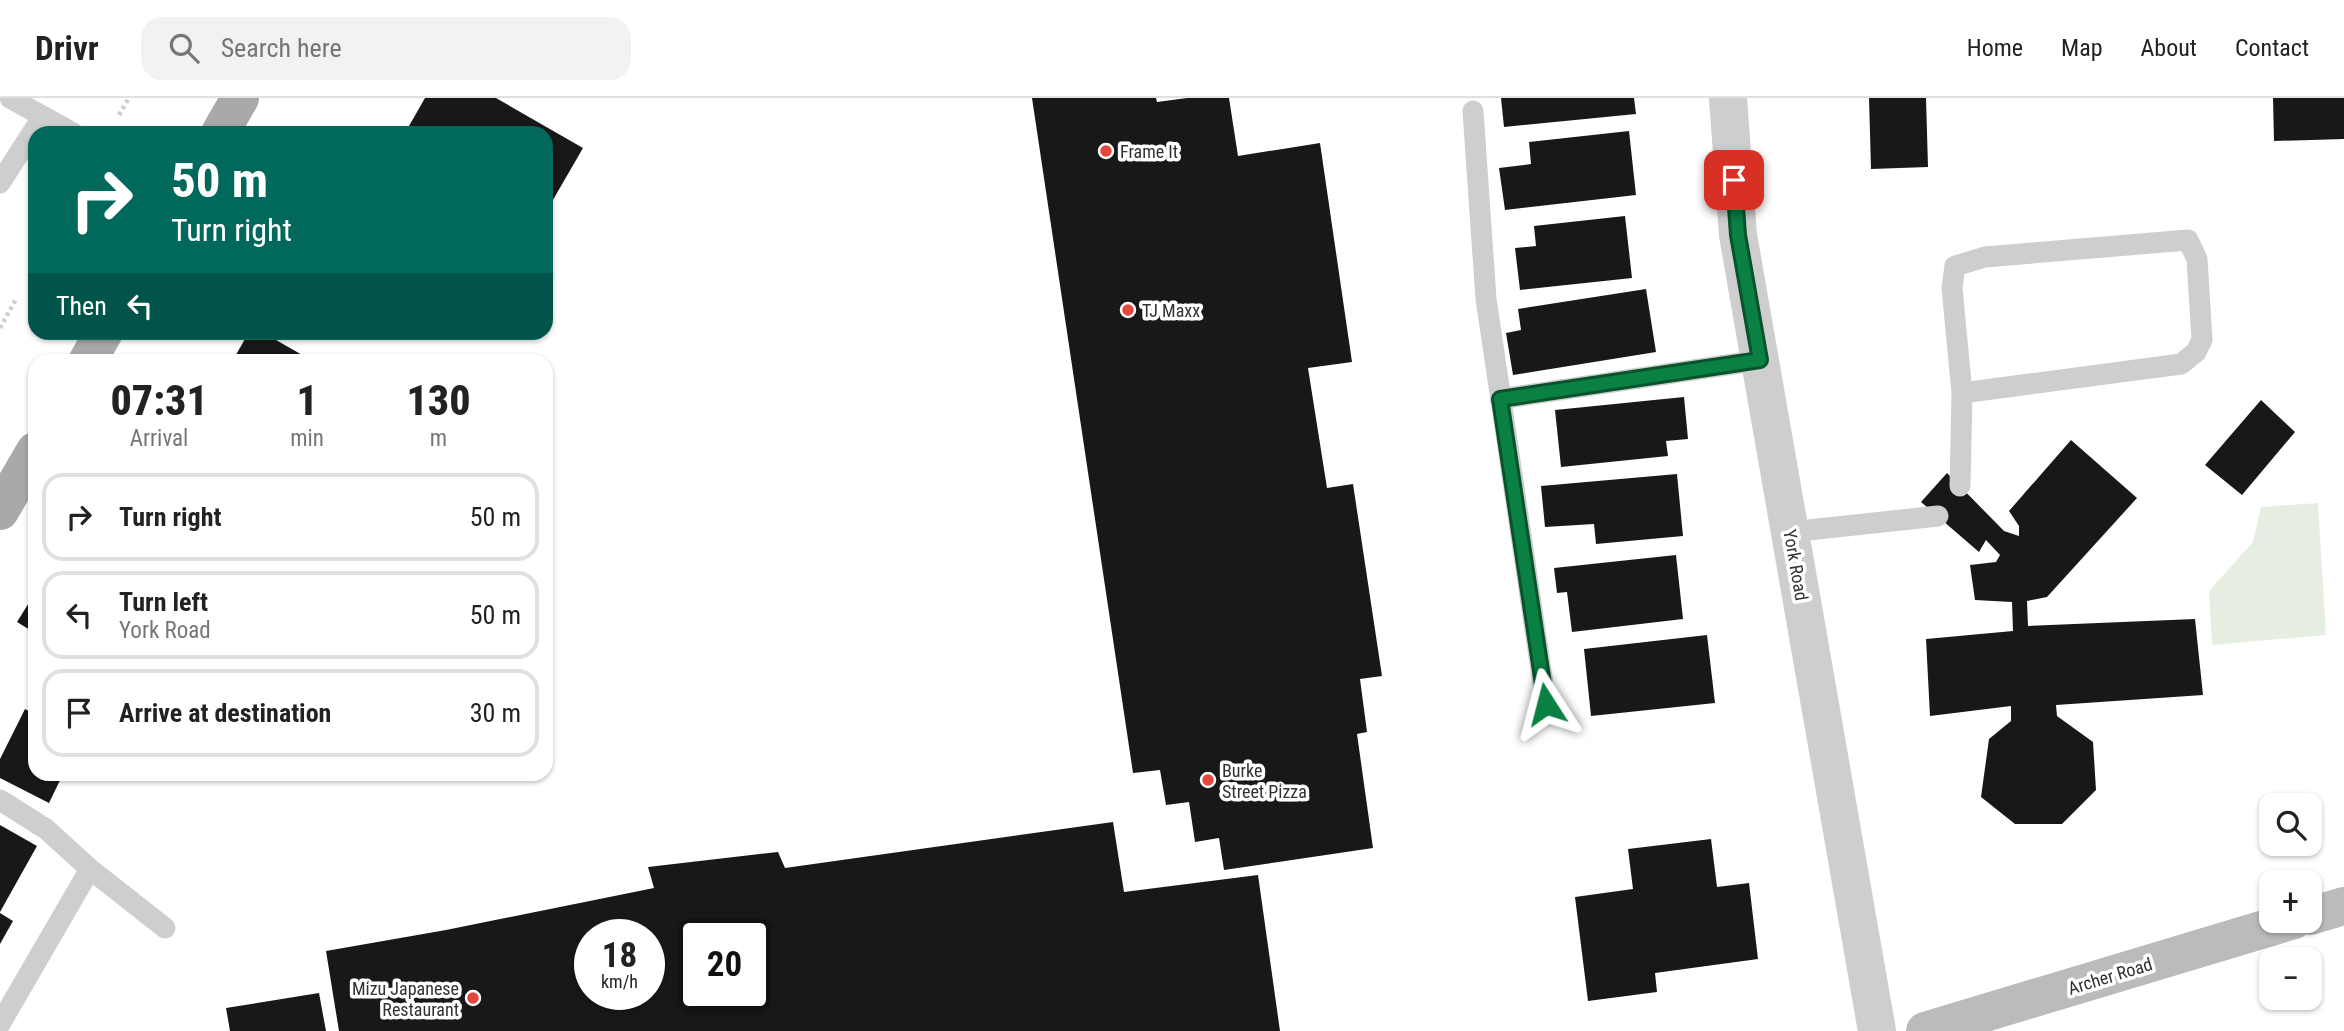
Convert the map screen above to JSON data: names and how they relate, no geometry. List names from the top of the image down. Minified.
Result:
{"streets":{"street":["York Road","Archer Road"]},"places":["Frame It","TJ Maxx","Burke Street Pizza","Mizu Japanese Restaurant"],"page":{"header":"Drivr","search":"Search here","nav":["Home","Map","About","Contact"],"turn":["50 m","Turn right"],"then":"Then","eta":["07:31","Arrival","1","min","130","m"],"list":[{"name":"Turn right","value":"50 m"},{"name":"Turn left","note":"York Road","value":"50 m"},{"name":"Arrive at destination","value":"30 m"}],"map_buttons":["+","−"],"speed":"18 km/h","limit":"20"}}
